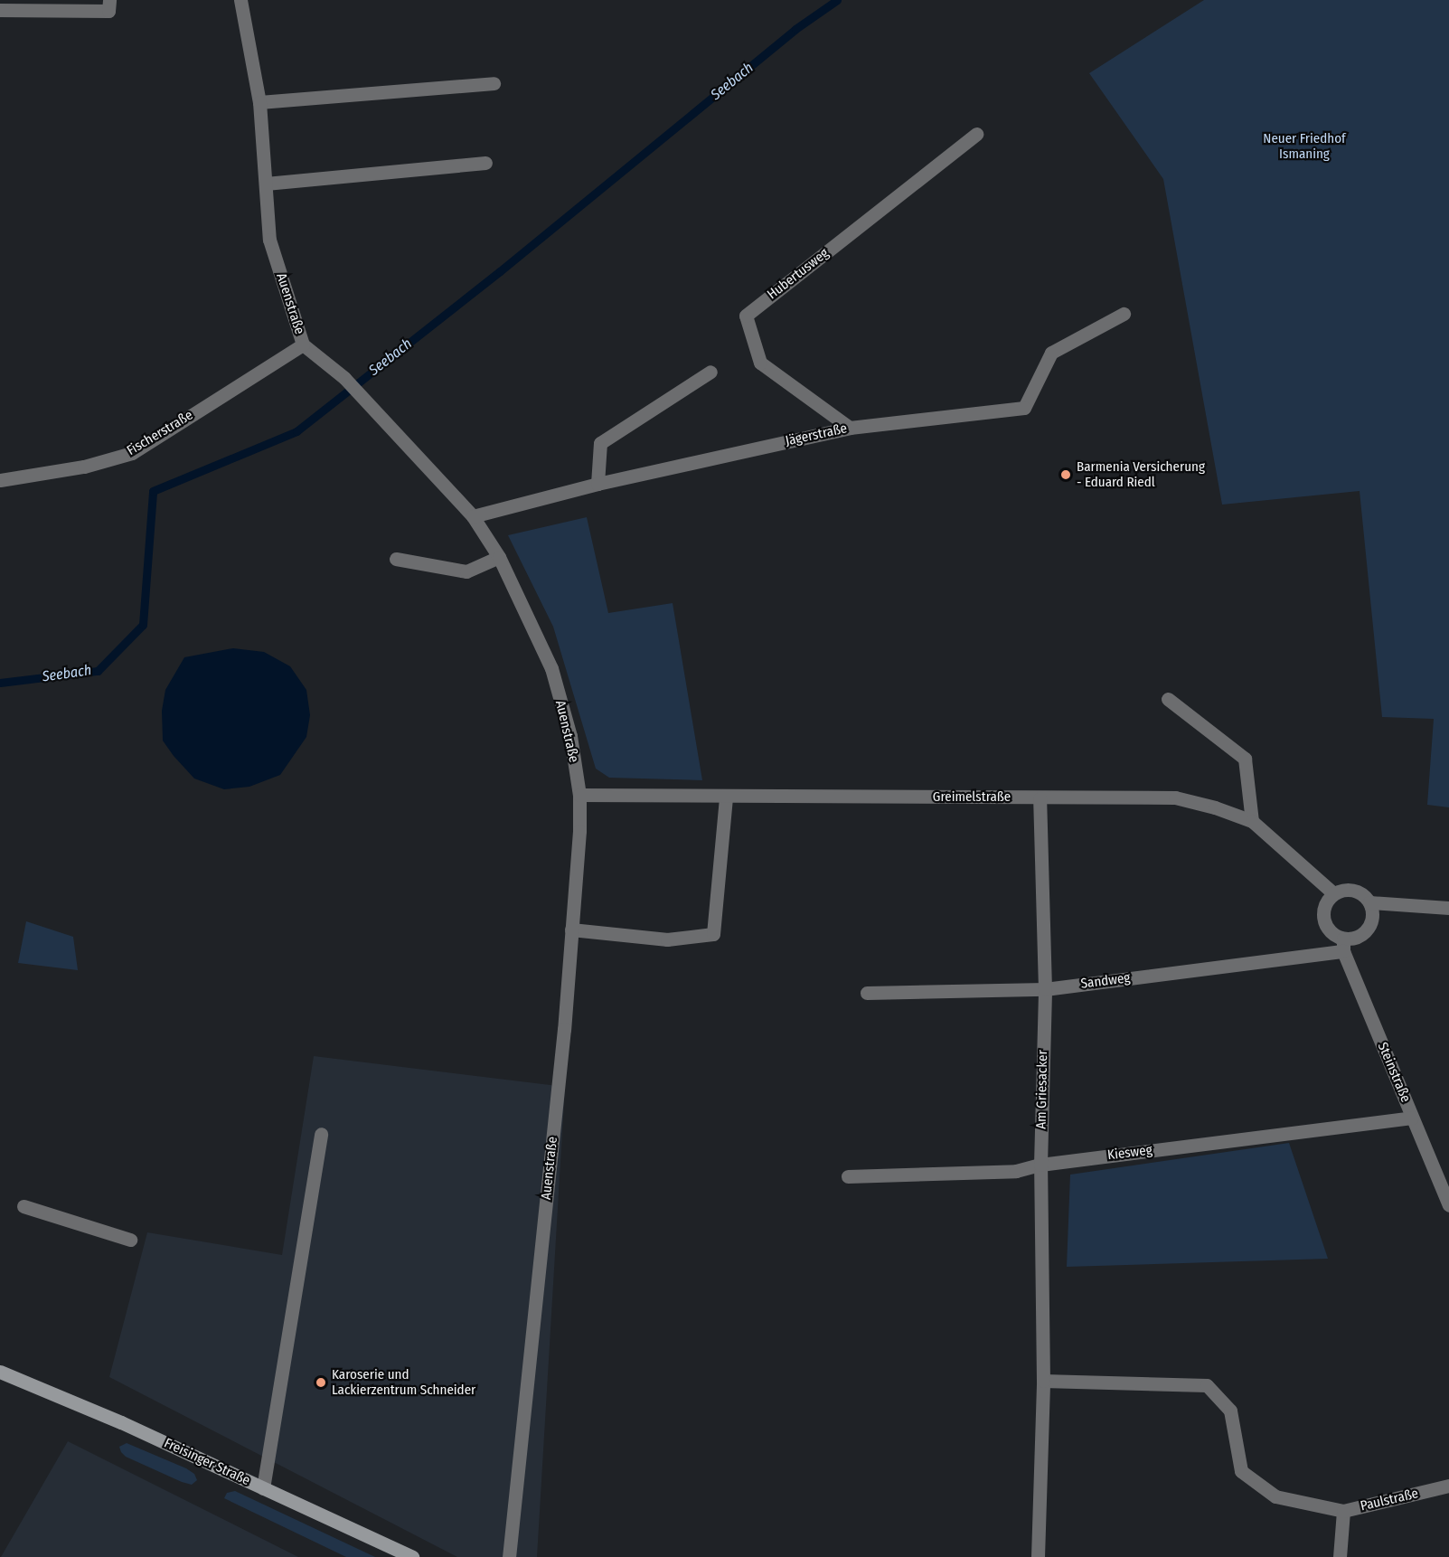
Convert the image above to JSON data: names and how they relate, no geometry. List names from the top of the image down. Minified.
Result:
{"streets":{"main road":["Freisinger Straße"],"street":["Hubertusweg","Auenstraße","Fischerstraße","Jägerstraße","Greimelstraße","Sandweg","Steinstraße","Am Griesacker","Kiesweg","Paulstraße"]},"crossings":[["Hubertusweg","Jägerstraße"],["Auenstraße","Fischerstraße"],["Auenstraße","Jägerstraße"],["Auenstraße","Greimelstraße"],["Greimelstraße","Sandweg"],["Greimelstraße","Steinstraße"],["Greimelstraße","Am Griesacker"],["Sandweg","Steinstraße"],["Sandweg","Am Griesacker"],["Steinstraße","Kiesweg"],["Am Griesacker","Kiesweg"]],"water":["Seebach"],"parks":["Neuer Friedhof Ismaning"],"places":["Barmenia Versicherung - Eduard Riedl","Karoserie und Lackierzentrum Schneider"]}
